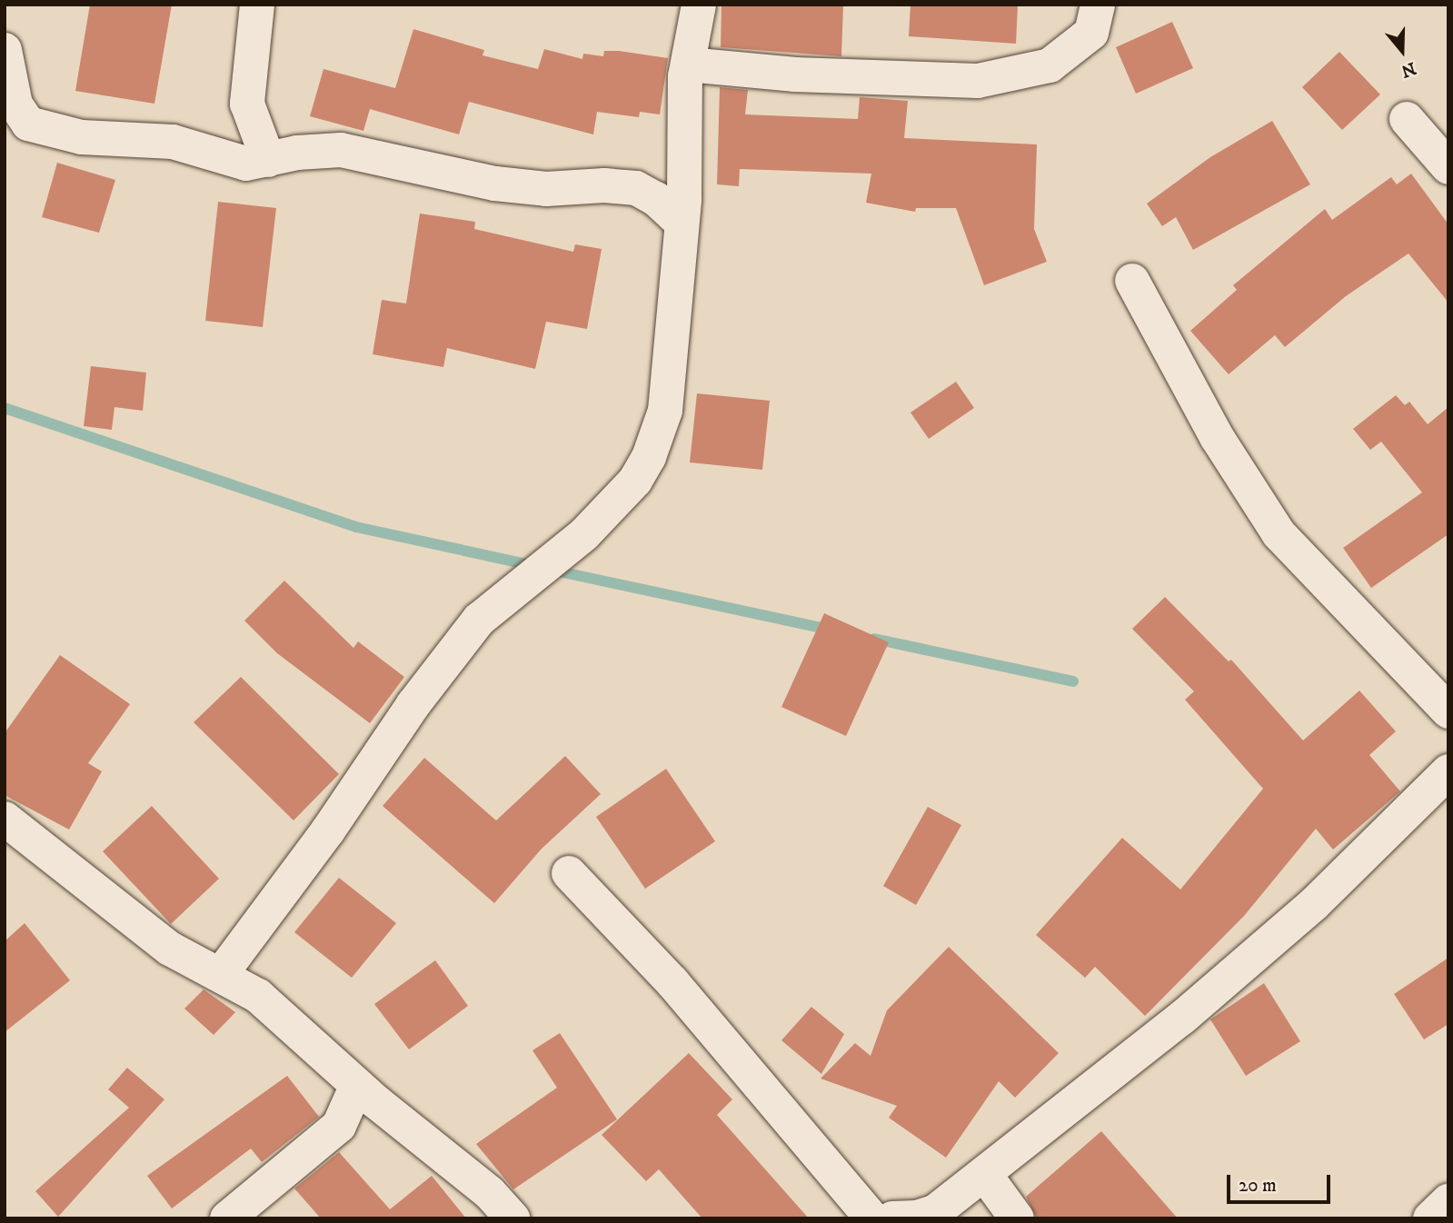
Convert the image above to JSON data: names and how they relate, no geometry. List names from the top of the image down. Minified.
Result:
{"scale_bar":"20 m","north":"bottom"}
